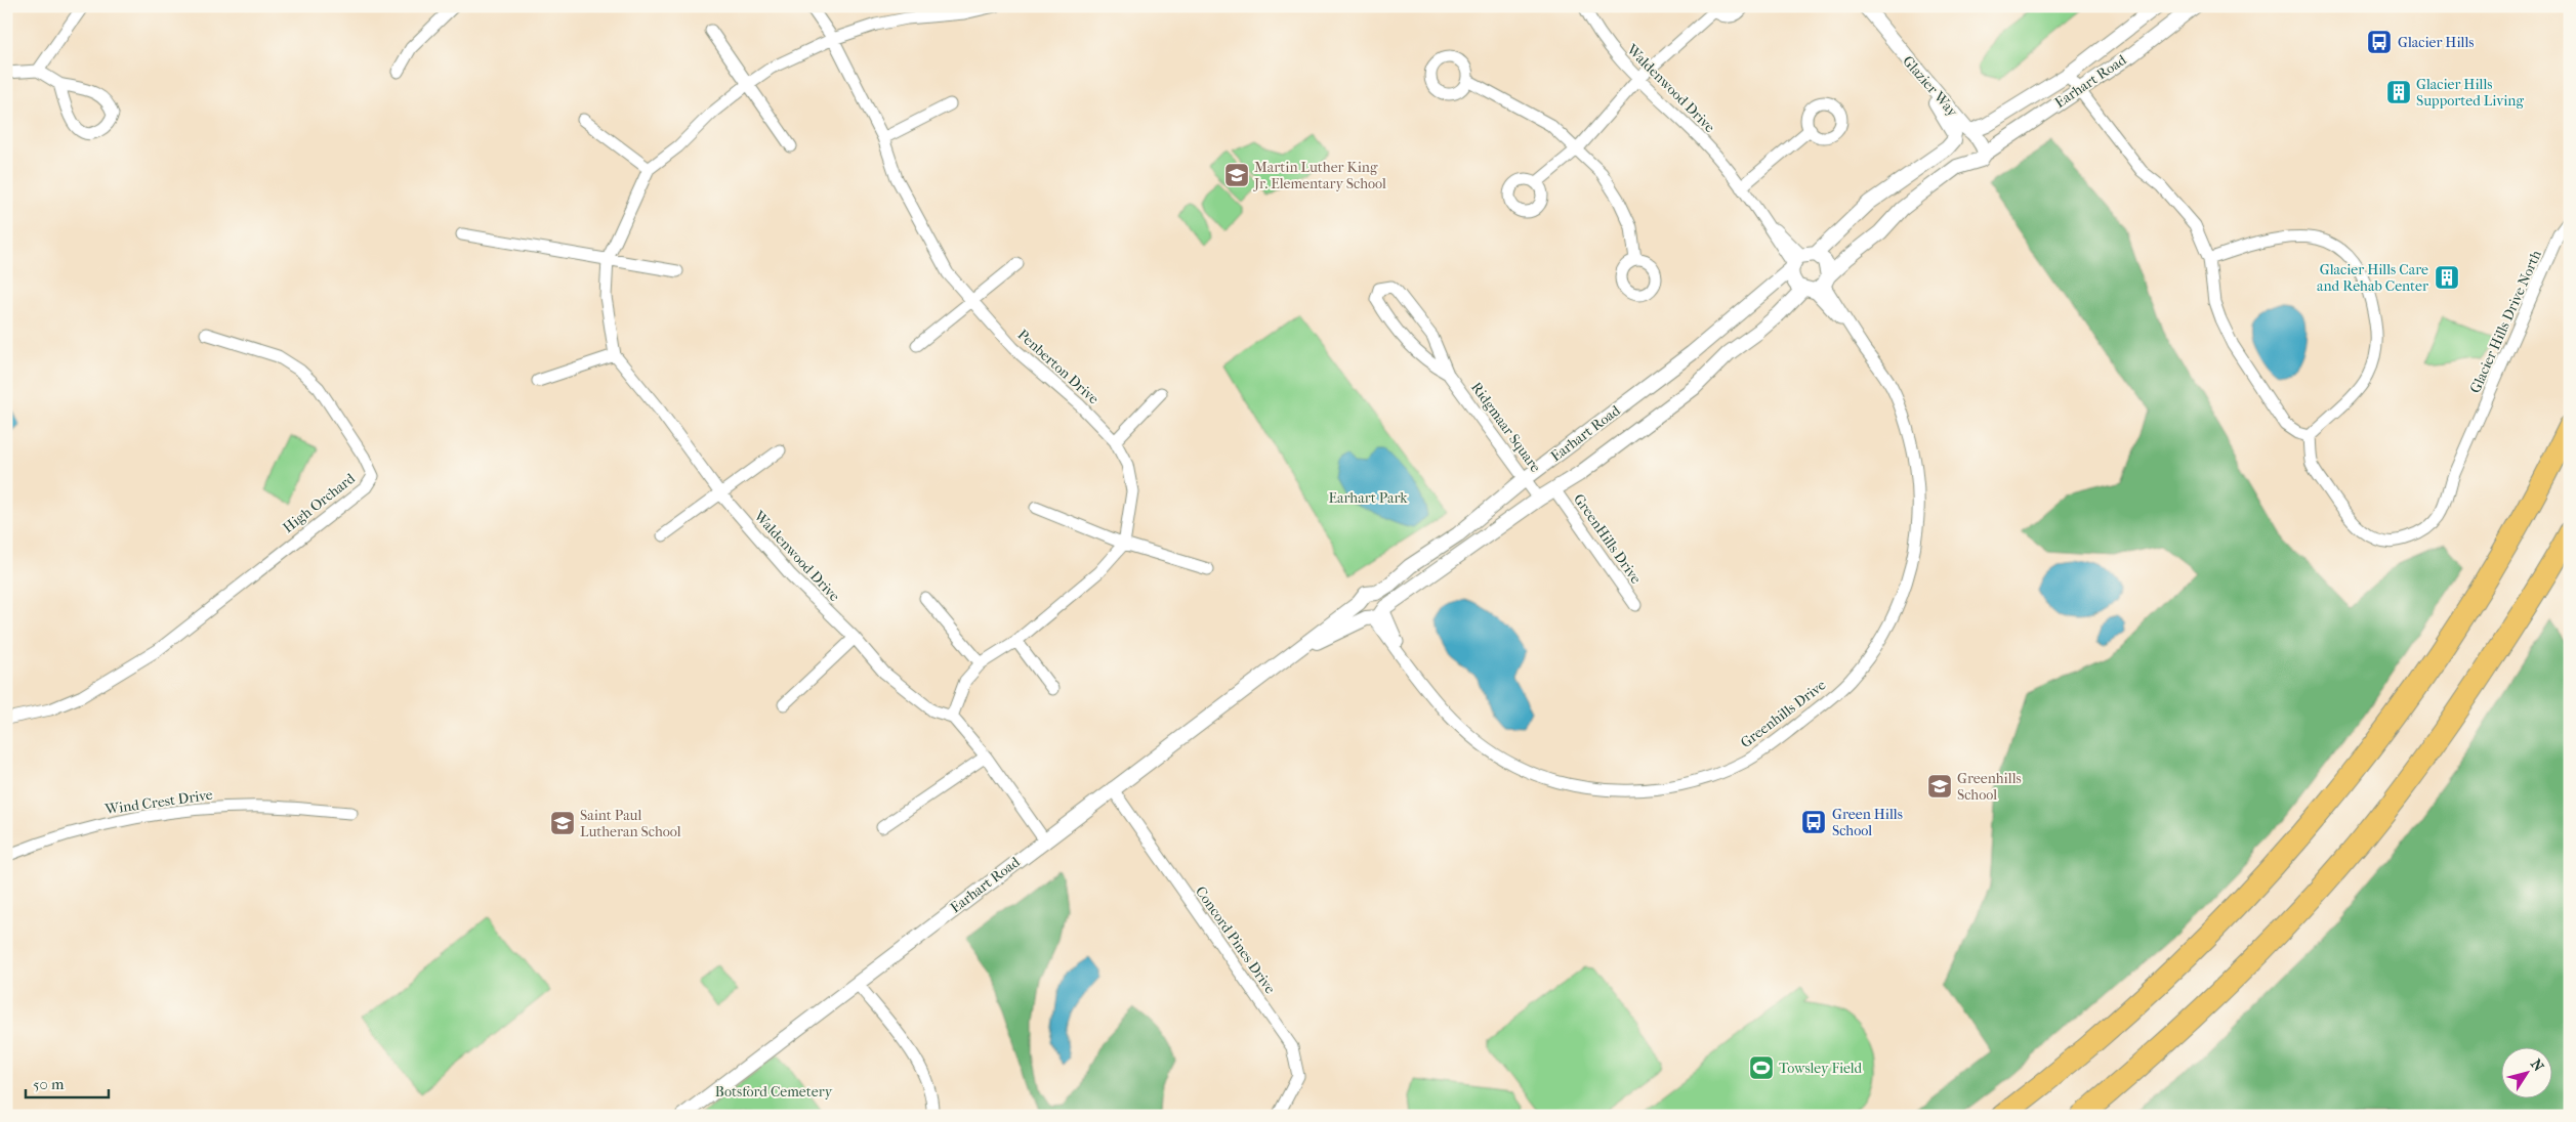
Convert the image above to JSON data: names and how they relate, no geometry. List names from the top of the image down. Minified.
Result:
{"streets":{"street":["Earhart Road","Glazier Way","Waldenwood Drive","Glacier Hills Drive North","Penberton Drive","Ridgmaar Square","High Orchard","GreenHills Drive","Greenhills Drive","Wind Crest Drive","Concord Pines Drive"]},"crossings":[["Earhart Road","Glazier Way"],["Earhart Road","Waldenwood Drive"],["Earhart Road","Ridgmaar Square"],["Earhart Road","GreenHills Drive"],["Earhart Road","Greenhills Drive"],["Earhart Road","Concord Pines Drive"]],"parks":["Earhart Park","Botsford Cemetery"],"places":{"bus stop":["Glacier Hills","Green Hills School"],"building":["Glacier Hills Supported Living","Glacier Hills Care and Rehab Center"],"school or university":["Martin Luther King Jr. Elementary School","Greenhills School","Saint Paul Lutheran School"],"sports":["Towsley Field"]},"scale_bar":"50 m","north":"top right"}
